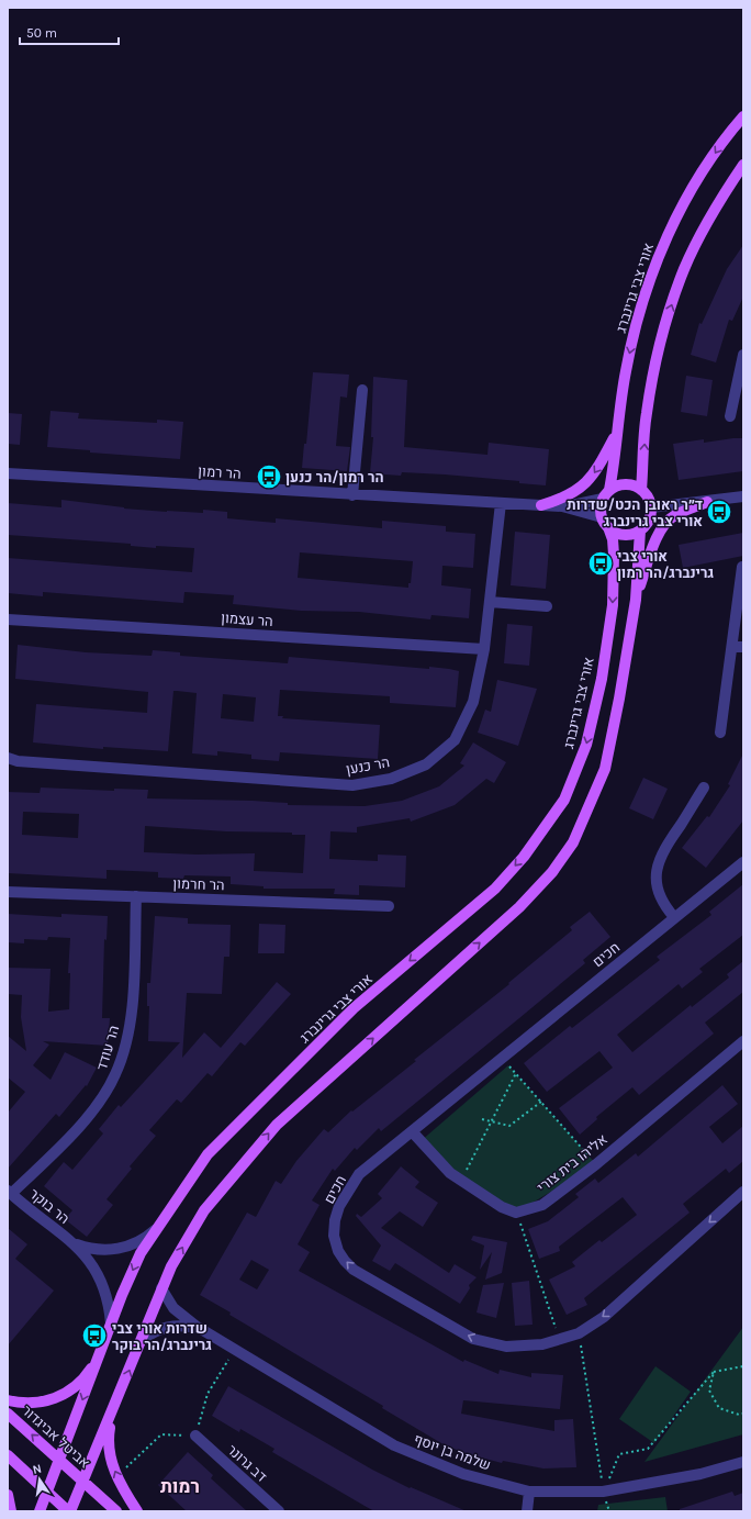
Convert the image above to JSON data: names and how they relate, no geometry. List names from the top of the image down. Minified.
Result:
{"streets":{"main road":["אורי צבי גרינברג","אביטל אביגדור"],"street":["הר רמון","הר עצמון","הר כנען","הר חרמון","חכים","הר עודד","אליהו בית צורי","הר בוקר","שלמה בן יוסף","דב גרונר"]},"crossings":[["אורי צבי גרינברג","הר רמון"],["אורי צבי גרינברג","הר בוקר"],["אורי צבי גרינברג","אביטל אביגדור"],["הר רמון","הר כנען"],["הר עצמון","הר כנען"],["הר חרמון","הר עודד"],["הר עודד","הר בוקר"]],"districts":["רמות"],"places":{"bus stop":["הר רמון/הר כנען","ד״ר ראובן הכט/שדרות אורי צבי גרינברג","אורי צבי גרינברג/הר רמון","שדרות אורי צבי גרינברג/הר בוקר"]},"scale_bar":"50 m","north":"top"}
